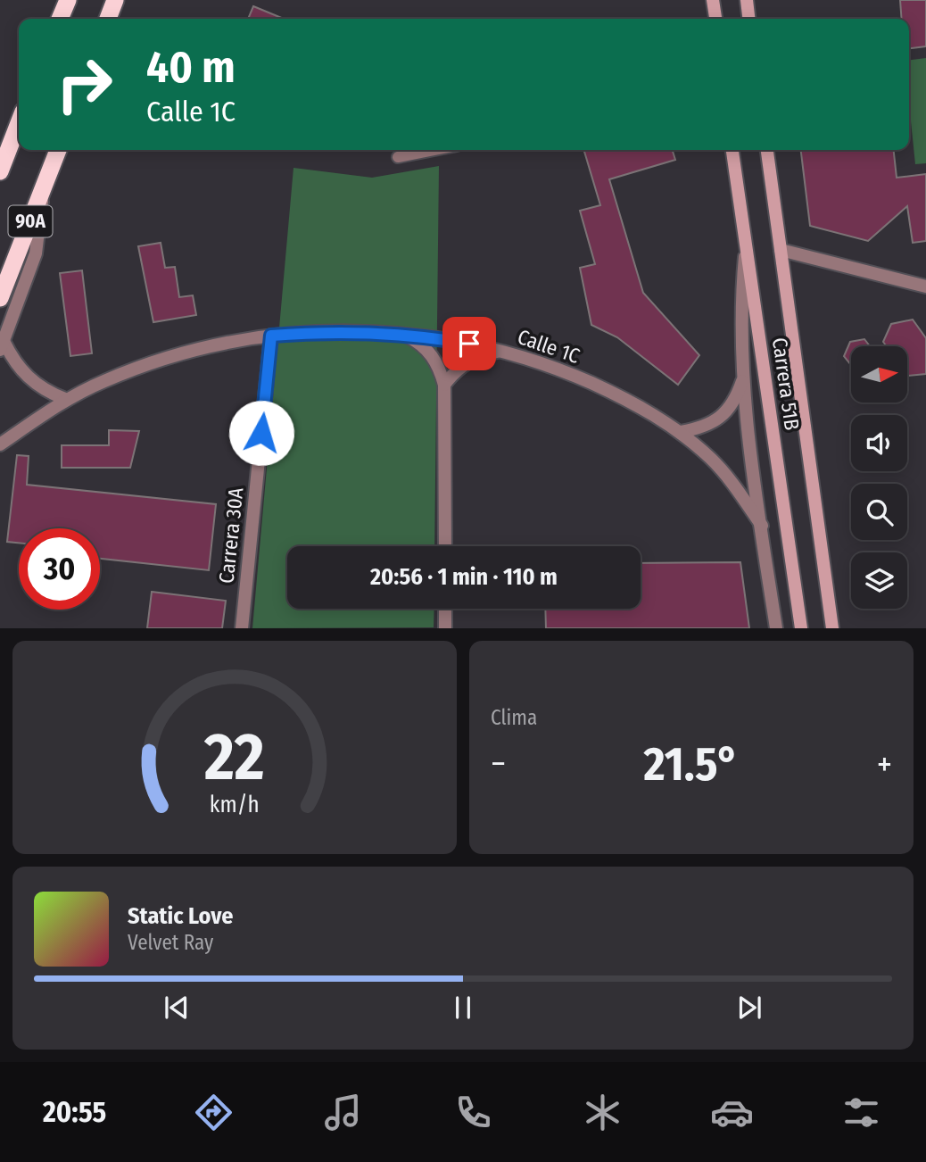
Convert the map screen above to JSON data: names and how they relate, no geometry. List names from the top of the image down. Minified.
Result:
{"streets":{"highway":["90A"],"main road":["Carrera 51B"],"street":["Calle 1C","Carrera 30A"]},"crossings":[["Calle 1C","Carrera 30A"]],"north":"right","page":{"turn":["40 m","Calle 1C"],"limit":"30","trip":"20:56 · 1 min · 110 m","tile":"Clima","heat":["−","21.5°","+"],"song":["Static Love","Velvet Ray"],"tabs":"20:55","gauge":["22","km/h"]}}
